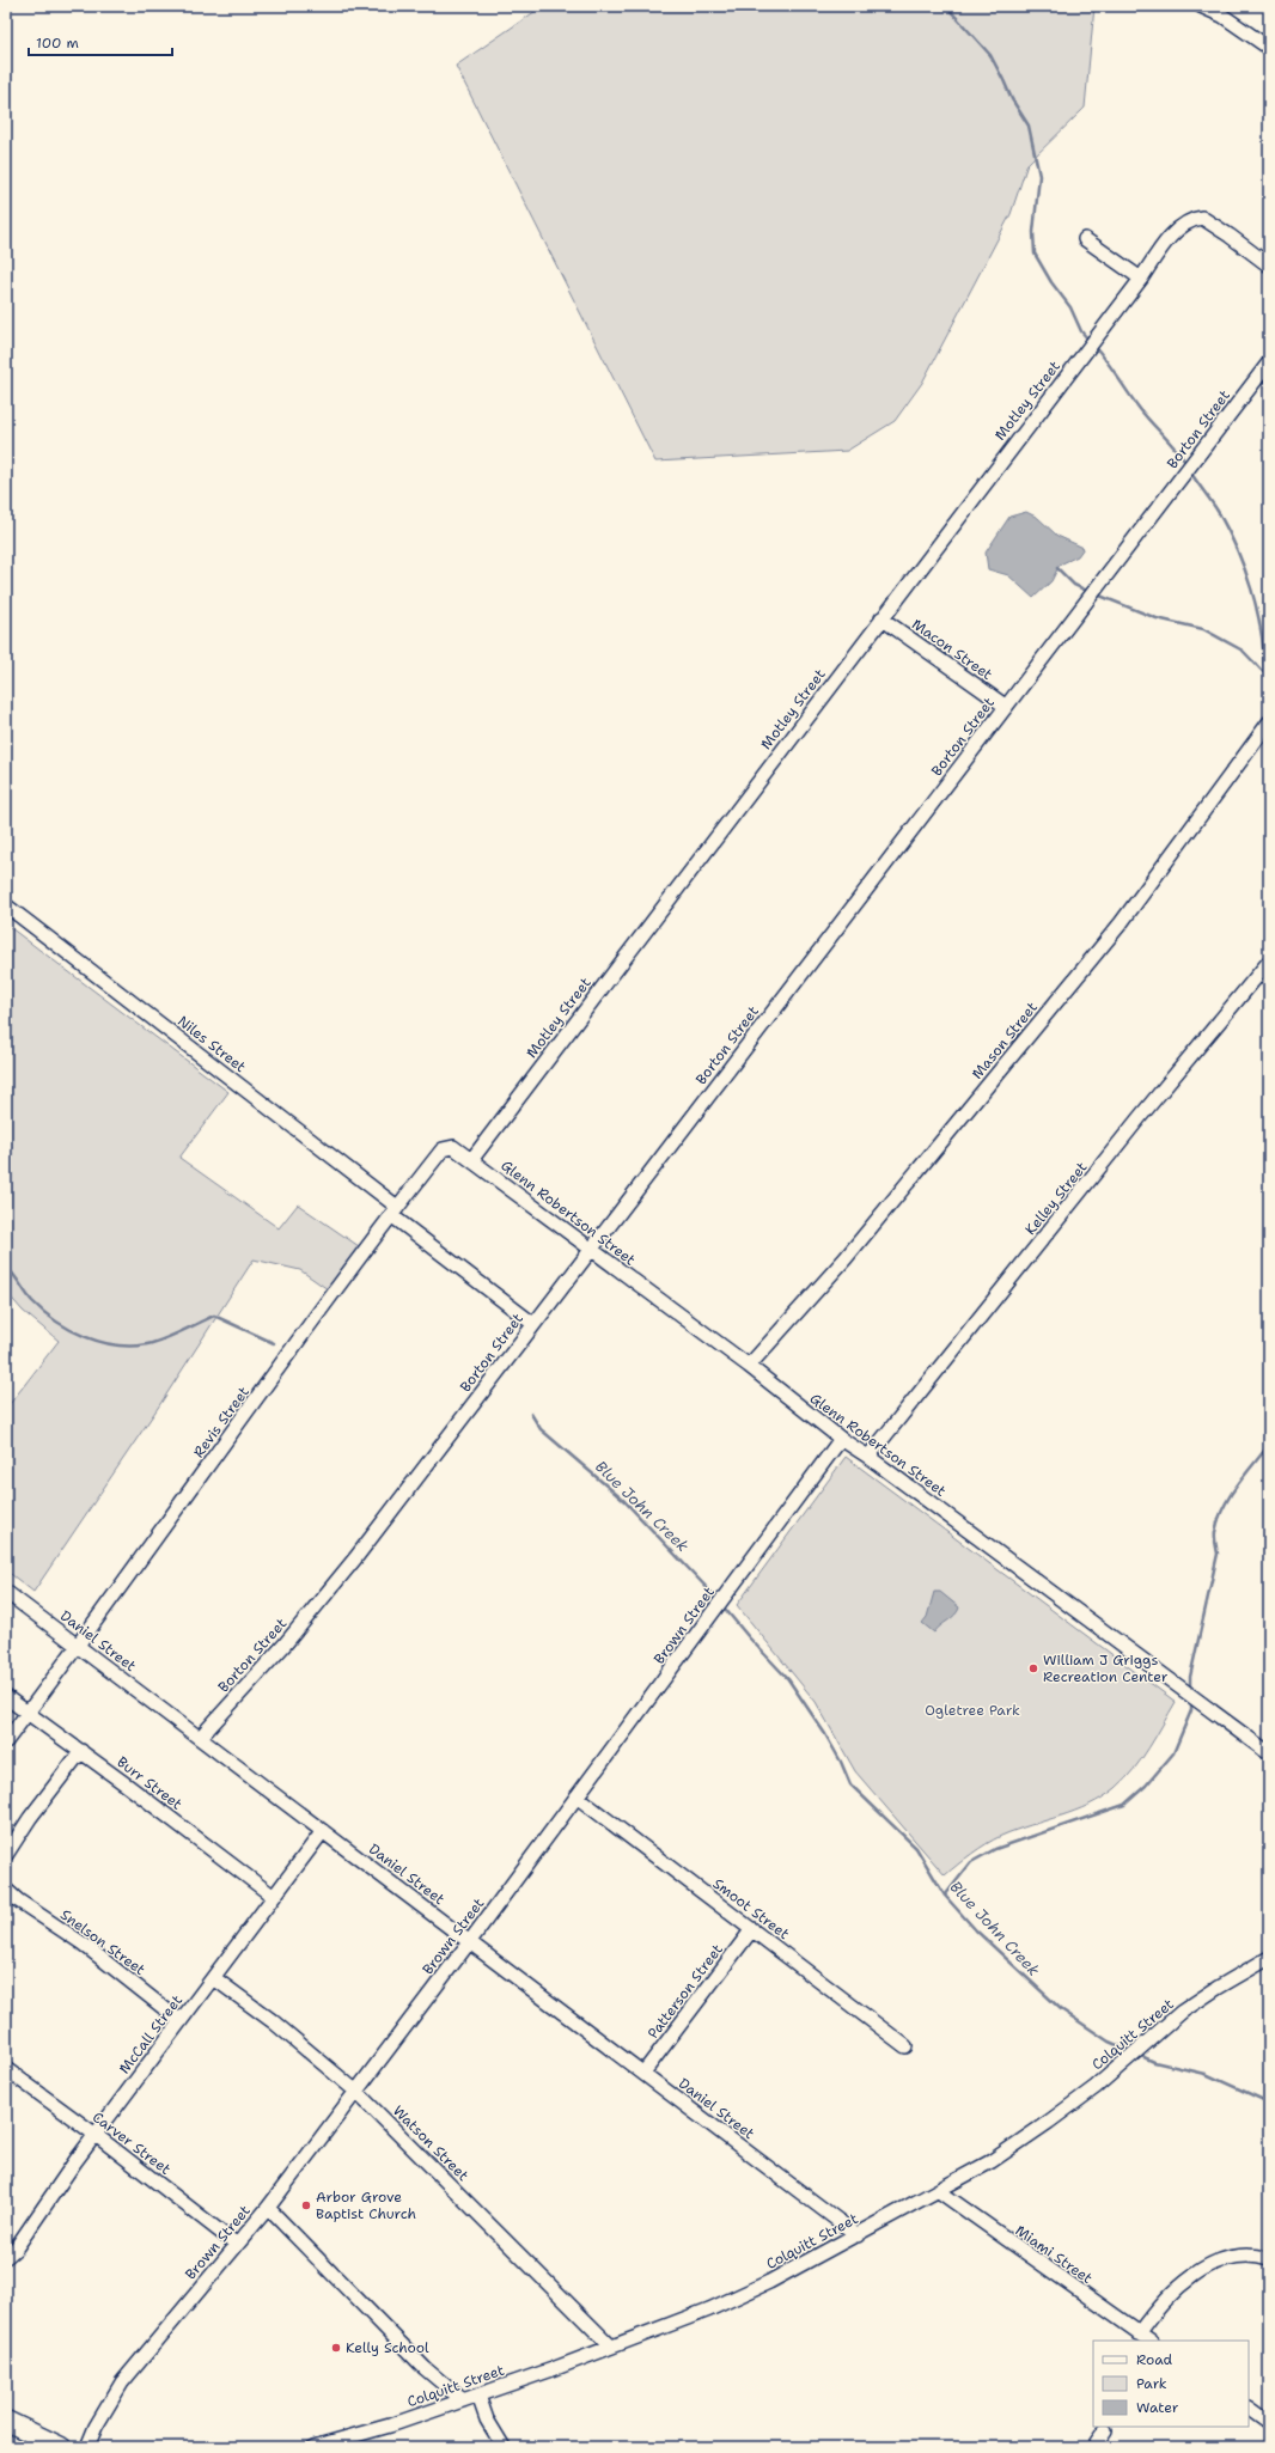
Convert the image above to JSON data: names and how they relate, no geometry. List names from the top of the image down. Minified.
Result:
{"streets":{"street":["Motley Street","Borton Street","Macon Street","Mason Street","Niles Street","Kelley Street","Glenn Robertson Street","Revis Street","Brown Street","Daniel Street","Burr Street","Smoot Street","Snelson Street","Patterson Street","McCall Street","Colquitt Street","Carver Street","Watson Street","Miami Street"]},"crossings":[["Motley Street","Macon Street"],["Motley Street","Glenn Robertson Street"],["Motley Street","Revis Street"],["Borton Street","Macon Street"],["Borton Street","Niles Street"],["Borton Street","Glenn Robertson Street"],["Borton Street","Daniel Street"],["Mason Street","Glenn Robertson Street"],["Niles Street","Revis Street"],["Kelley Street","Glenn Robertson Street"],["Glenn Robertson Street","Revis Street"],["Glenn Robertson Street","Brown Street"],["Revis Street","Daniel Street"],["Revis Street","Burr Street"],["Brown Street","Daniel Street"],["Brown Street","Smoot Street"],["Brown Street","Carver Street"],["Brown Street","Watson Street"],["Daniel Street","Patterson Street"],["Daniel Street","McCall Street"],["Daniel Street","Colquitt Street"],["Burr Street","McCall Street"],["Smoot Street","Patterson Street"],["Snelson Street","McCall Street"],["McCall Street","Carver Street"],["McCall Street","Watson Street"],["Colquitt Street","Watson Street"],["Colquitt Street","Miami Street"]],"water":["Blue John Creek"],"parks":["Ogletree Park"],"places":["William J Griggs Recreation Center","Arbor Grove Baptist Church","Kelly School"],"legend":["Road","Park","Water"],"scale_bar":"100 m"}
